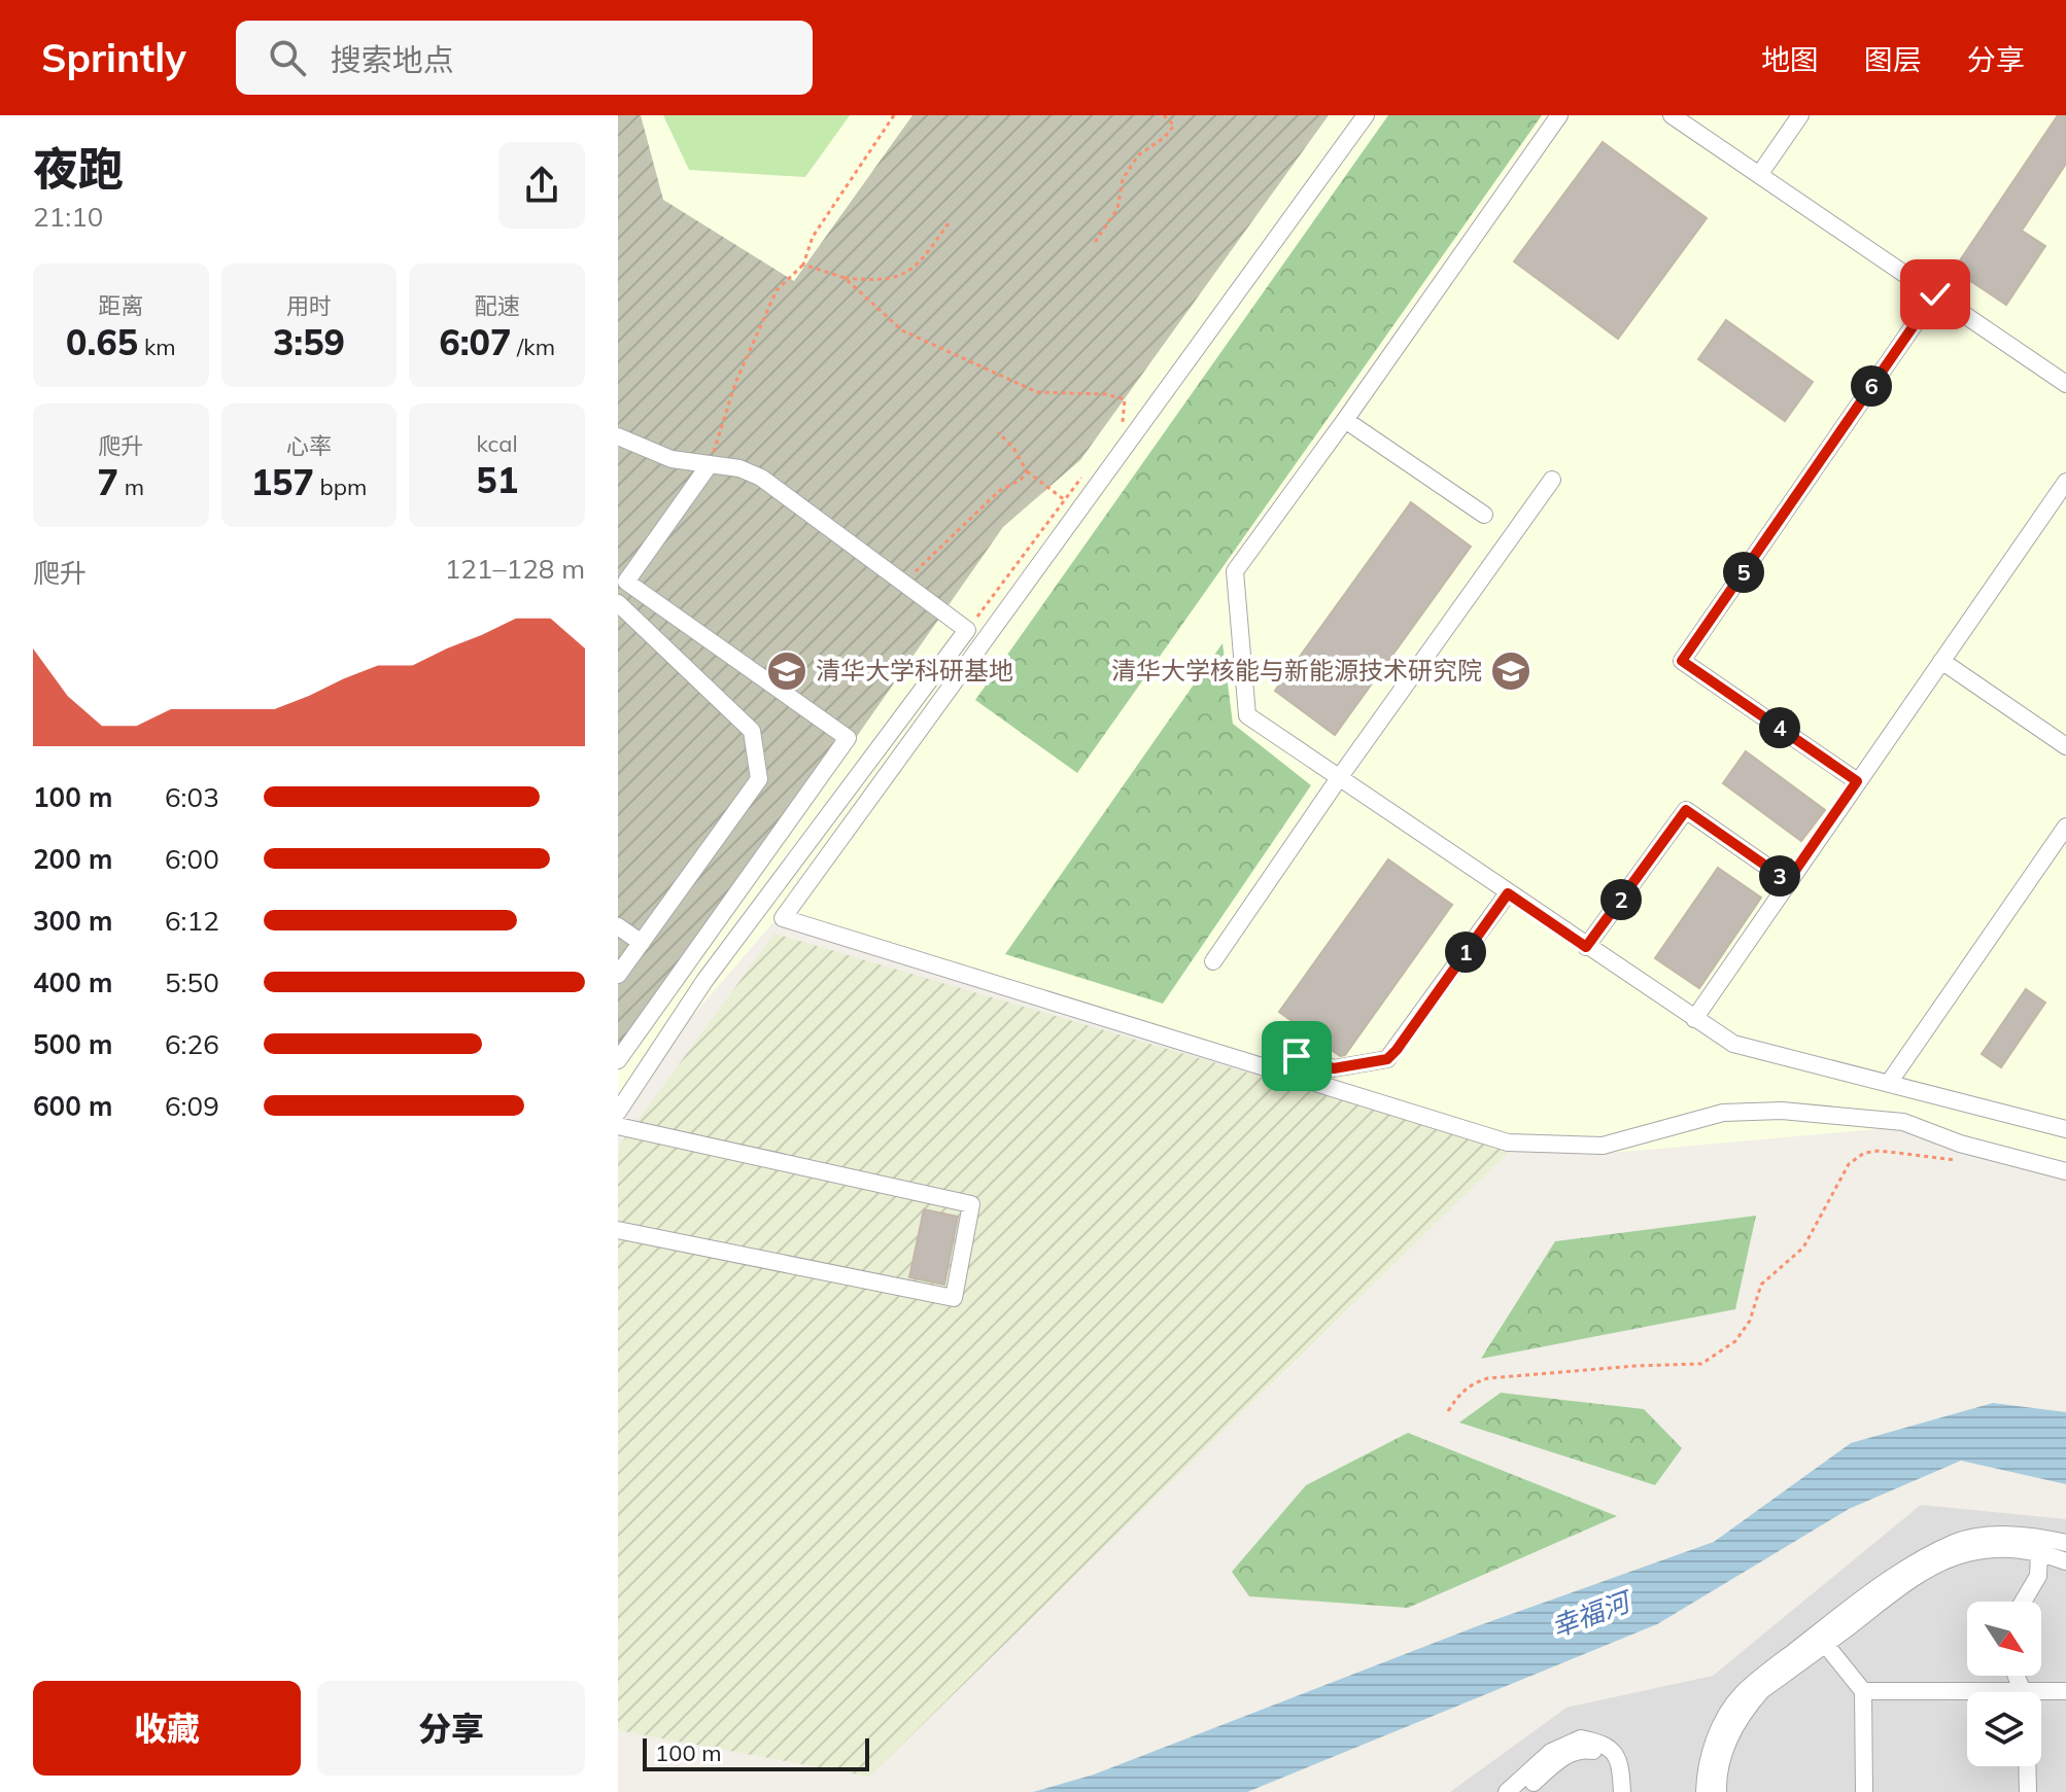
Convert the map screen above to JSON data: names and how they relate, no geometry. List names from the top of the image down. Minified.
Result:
{"water":["幸福河"],"places":{"school or university":["清华大学科研基地","清华大学核能与新能源技术研究院"]},"scale_bar":"100 m","north":"bottom right","page":{"header":"Sprintly","search":"搜索地点","nav":["地图","图层","分享"],"heading":["夜跑","21:10"],"stats":[["距离","0.65 km"],["用时","3:59"],["配速","6:07 /km"],["爬升","7 m"],["心率","157 bpm"],["kcal","51"]],"pins":["6","5","4","3","2","1"],"chart":["爬升","121–128 m"],"list":[{"name":"100 m","note":"6:03"},{"name":"200 m","note":"6:00"},{"name":"300 m","note":"6:12"},{"name":"400 m","note":"5:50"},{"name":"500 m","note":"6:26"},{"name":"600 m","note":"6:09"}],"buttons":["收藏","分享"],"scale":"100 m"}}
